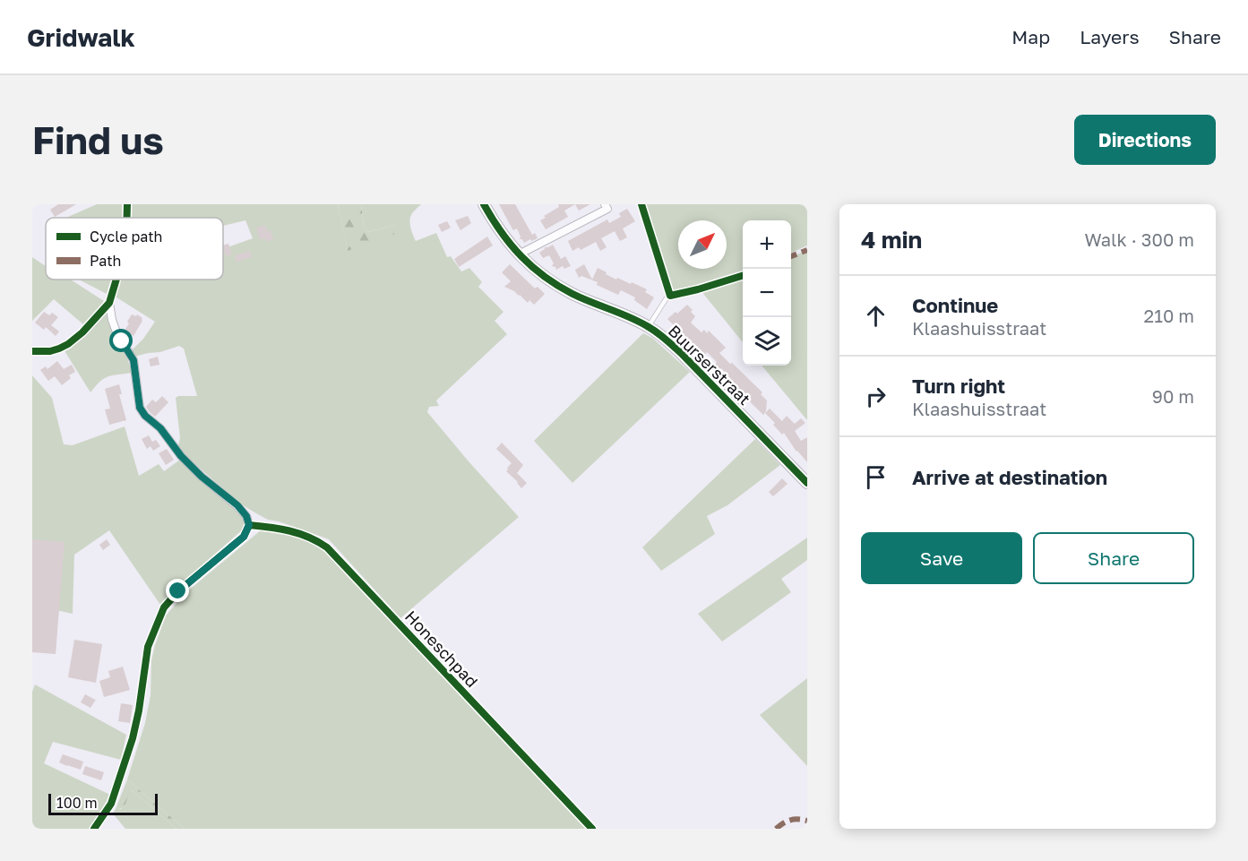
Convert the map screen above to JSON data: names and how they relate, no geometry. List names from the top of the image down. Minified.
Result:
{"streets":{"main road":["Buurserstraat"],"cycle path":["Honeschpad"]},"legend":["Cycle path","Path"],"scale_bar":"100 m","north":"top right","page":{"header":"Gridwalk","nav":["Map","Layers","Share"],"buttons":["Directions",["Save","Share"]],"title":"Find us","heading":["4 min","Walk · 300 m"],"map_buttons":["+","−"],"list":[["Continue","Klaashuisstraat","210 m"],["Turn right","Klaashuisstraat","90 m"],"Arrive at destination"],"scale":"100 m"}}
